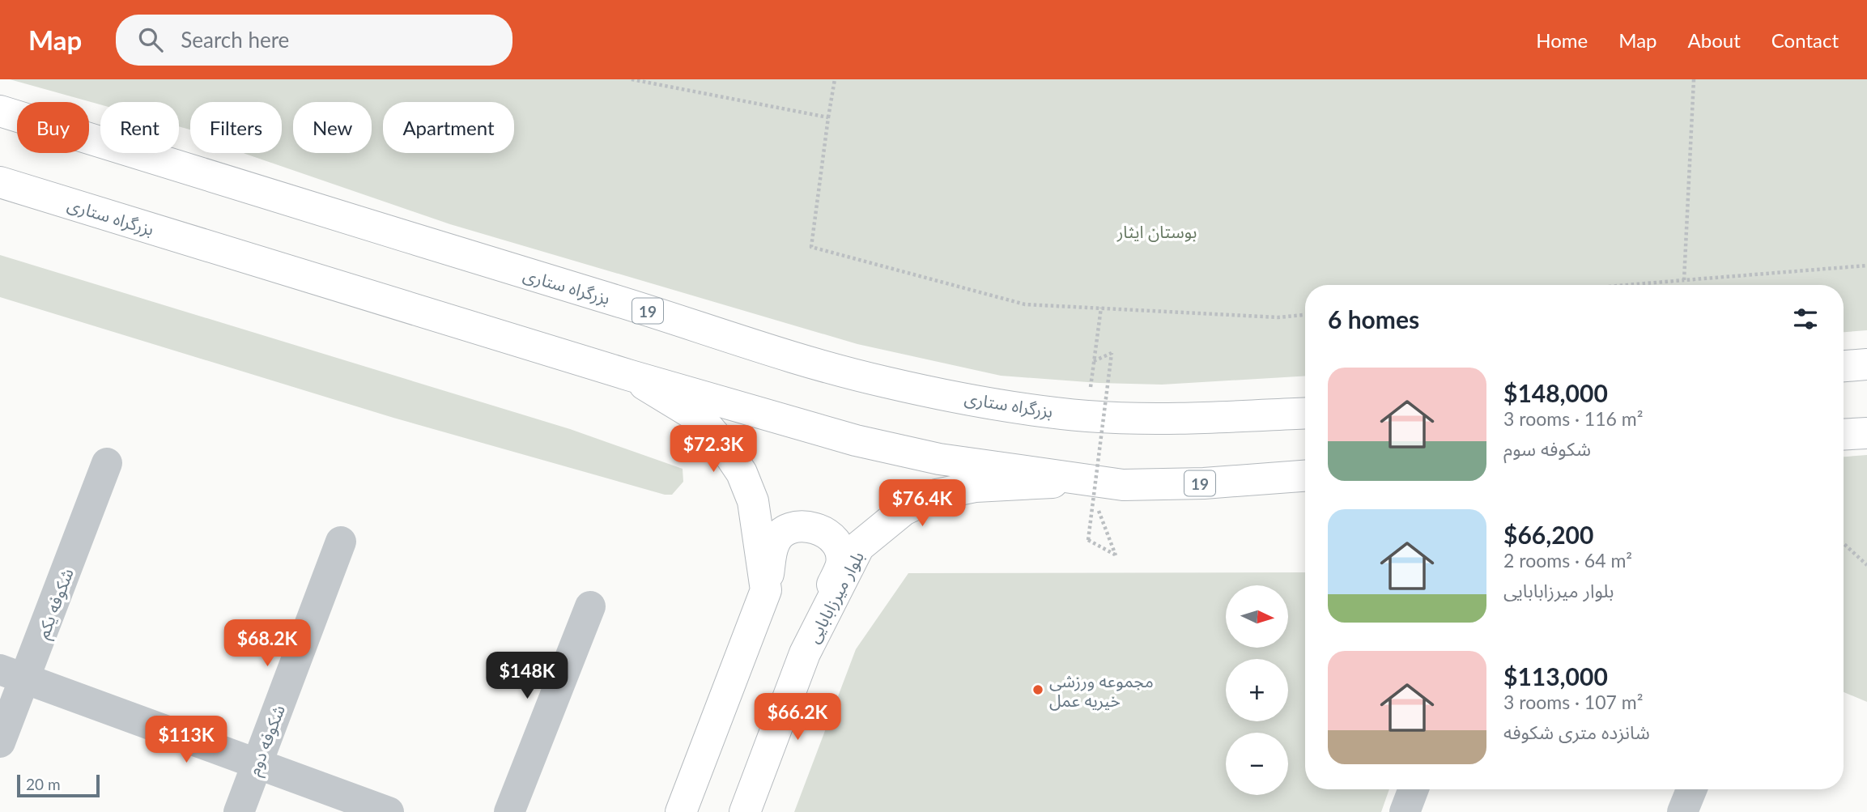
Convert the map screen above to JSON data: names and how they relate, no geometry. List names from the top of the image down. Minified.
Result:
{"streets":{"main road":["بزرگراه ستاری","19","بلوار میرزابابایی"],"street":["شکوفه یکم","شکوفه دوم"]},"crossings":[["بزرگراه ستاری","بلوار میرزابابایی"]],"parks":["بوستان ایثار"],"places":["مجموعه ورزشی خیریه عمل"],"scale_bar":"20 m","north":"right","page":{"header":"Map","search":"Search here","nav":["Home","Map","About","Contact"],"chip":["Buy","Rent","Filters","New","Apartment"],"heading":"6 homes","list":[{"name":"$148,000","note":"3 rooms · 116 m² · شکوفه سوم"},{"name":"$66,200","note":"2 rooms · 64 m² · بلوار میرزابابایی"},{"name":"$113,000","note":"3 rooms · 107 m² · شانزده متری شکوفه"}],"price":["$72.3K","$76.4K","$68.2K","$148K","$66.2K","$113K"],"map_buttons":["+","−"],"scale":"20 m"}}
